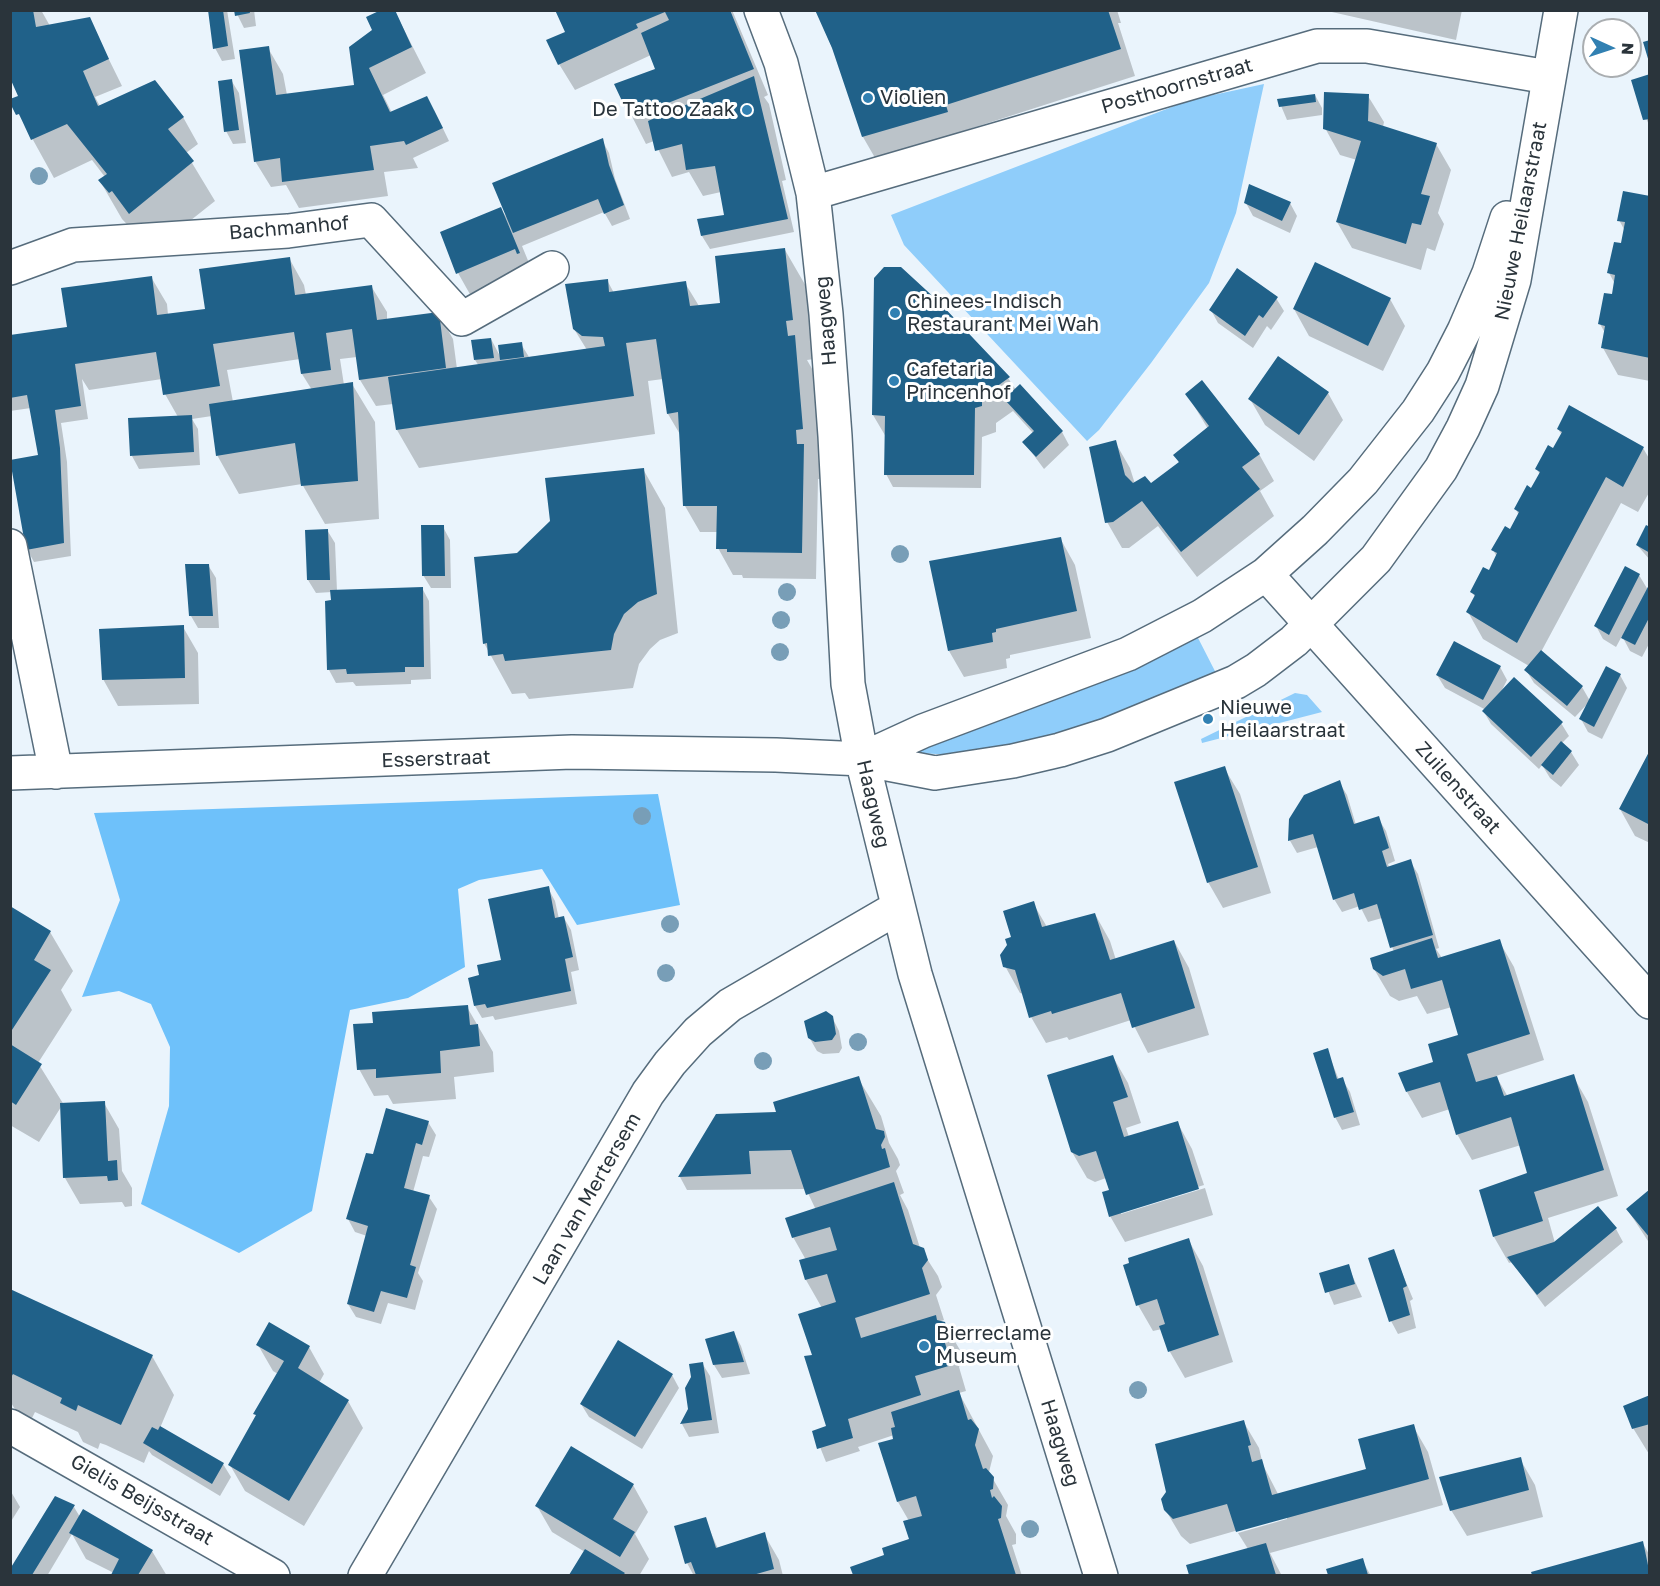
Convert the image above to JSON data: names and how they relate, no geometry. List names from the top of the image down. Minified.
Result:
{"streets":{"street":["Posthoornstraat","Nieuwe Heilaarstraat","Bachmanhof","Haagweg","Esserstraat","Zuilenstraat","Laan van Mertersem","Gielis Beijsstraat"]},"crossings":[["Posthoornstraat","Nieuwe Heilaarstraat"],["Posthoornstraat","Haagweg"],["Nieuwe Heilaarstraat","Haagweg"],["Nieuwe Heilaarstraat","Esserstraat"],["Nieuwe Heilaarstraat","Zuilenstraat"],["Haagweg","Esserstraat"],["Haagweg","Laan van Mertersem"]],"places":["Violien","De Tattoo Zaak","Chinees-Indisch Restaurant Mei Wah","Cafetaria Princenhof","Nieuwe Heilaarstraat","Bierreclame Museum"],"north":"right"}
